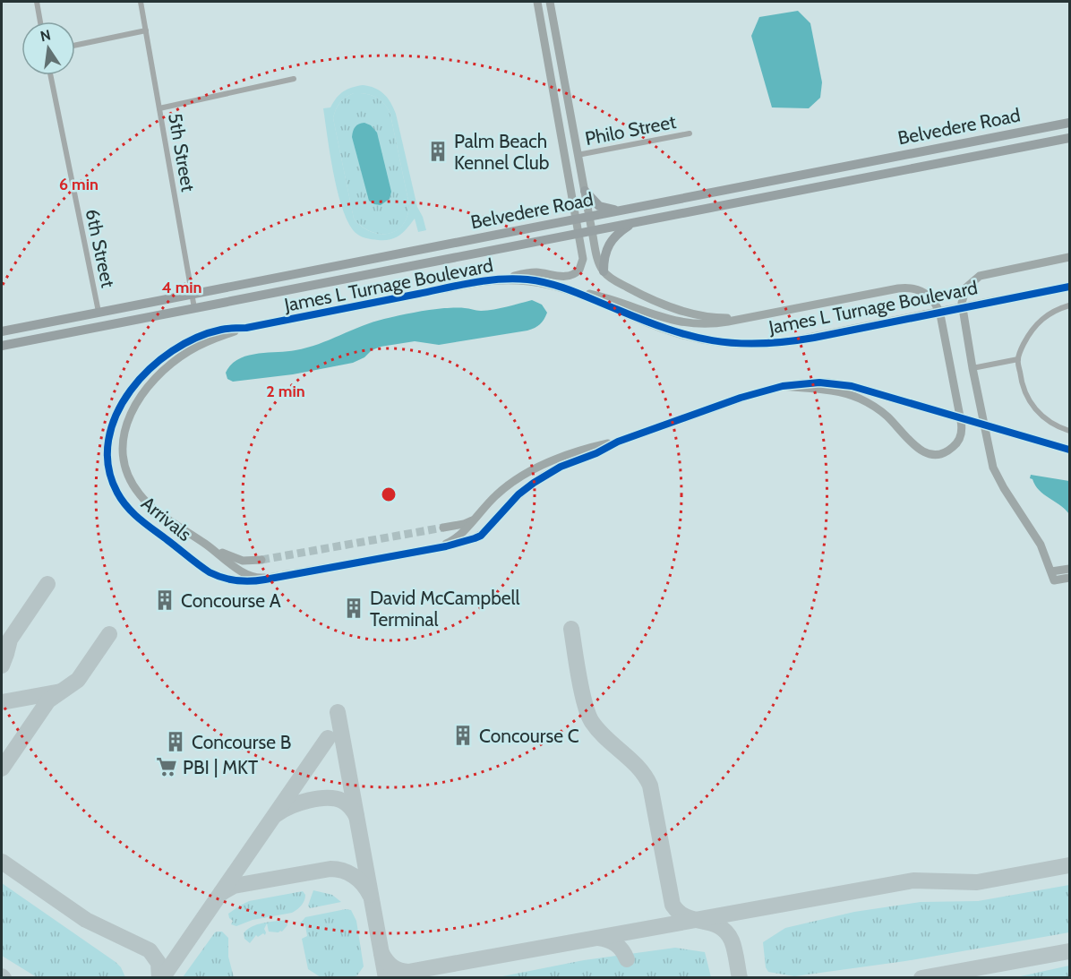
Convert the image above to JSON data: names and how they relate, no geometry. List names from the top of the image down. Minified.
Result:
{"streets":{"main road":["Belvedere Road"],"street":["Philo Street","5th Street","6th Street","James L Turnage Boulevard","Arrivals"]},"crossings":[["Belvedere Road","5th Street"],["Belvedere Road","6th Street"],["James L Turnage Boulevard","Arrivals"]],"places":{"building":["Palm Beach Kennel Club","Concourse A","David McCampbell Terminal","Concourse C","Concourse B"],"supermarket":["PBI | MKT"]},"north":"top","rings":["6 min","4 min","2 min"]}
